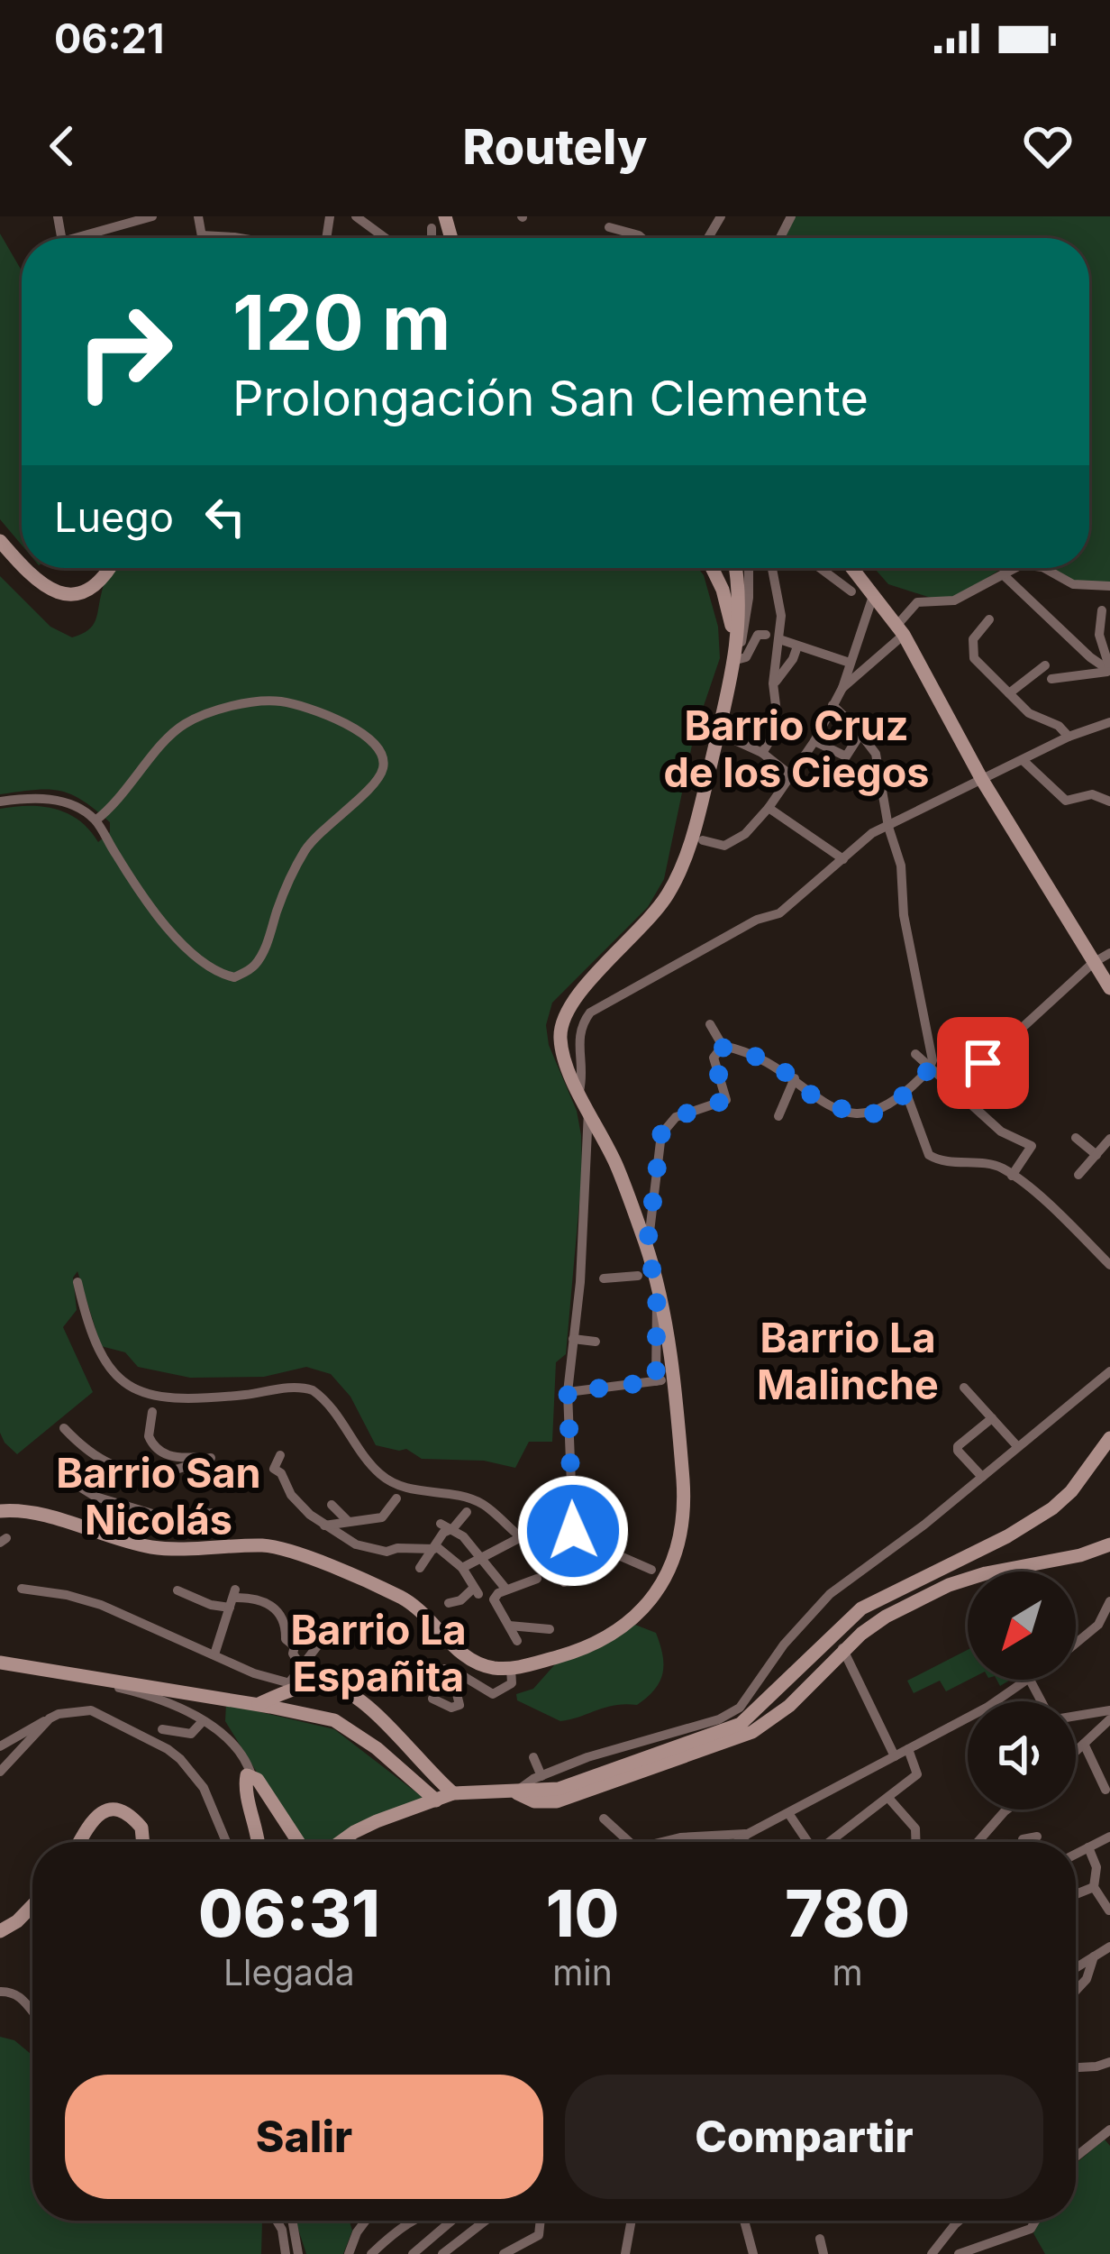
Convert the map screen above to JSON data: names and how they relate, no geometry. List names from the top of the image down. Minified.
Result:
{"districts":["Barrio Cruz de los Ciegos","Barrio La Malinche","Barrio San Nicolás","Barrio La Españita"],"north":"bottom left","page":{"status":"06:21","header":"Routely","turn":["120 m","Prolongación San Clemente"],"then":"Luego","eta":["06:31","Llegada","10","min","780","m"],"buttons":["Salir","Compartir"]}}
